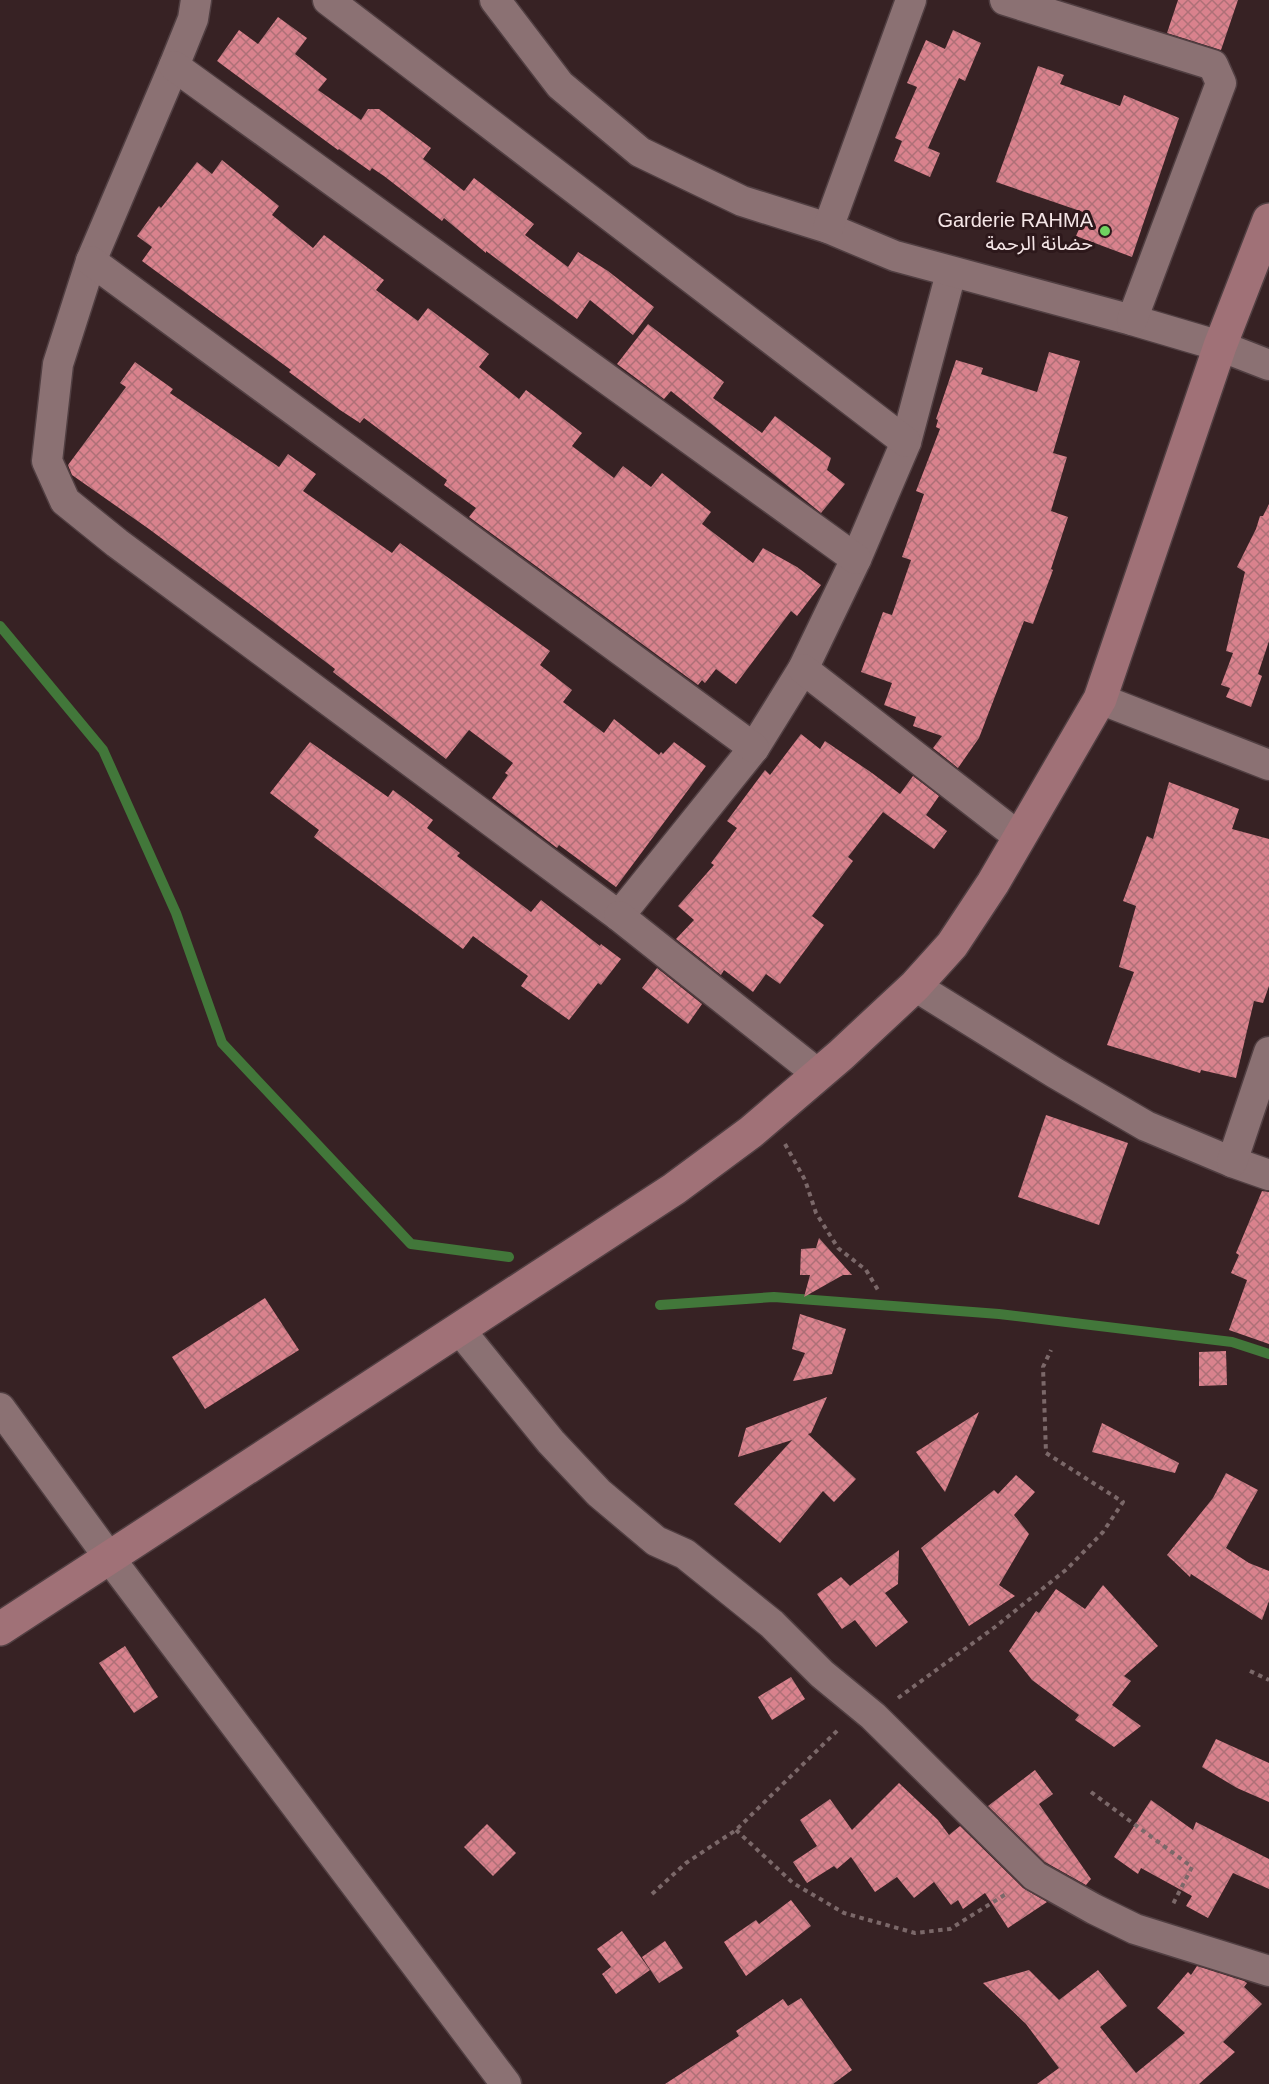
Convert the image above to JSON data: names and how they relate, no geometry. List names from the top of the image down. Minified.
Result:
{"places":["Garderie RAHMA حضانة الرحمة"]}
